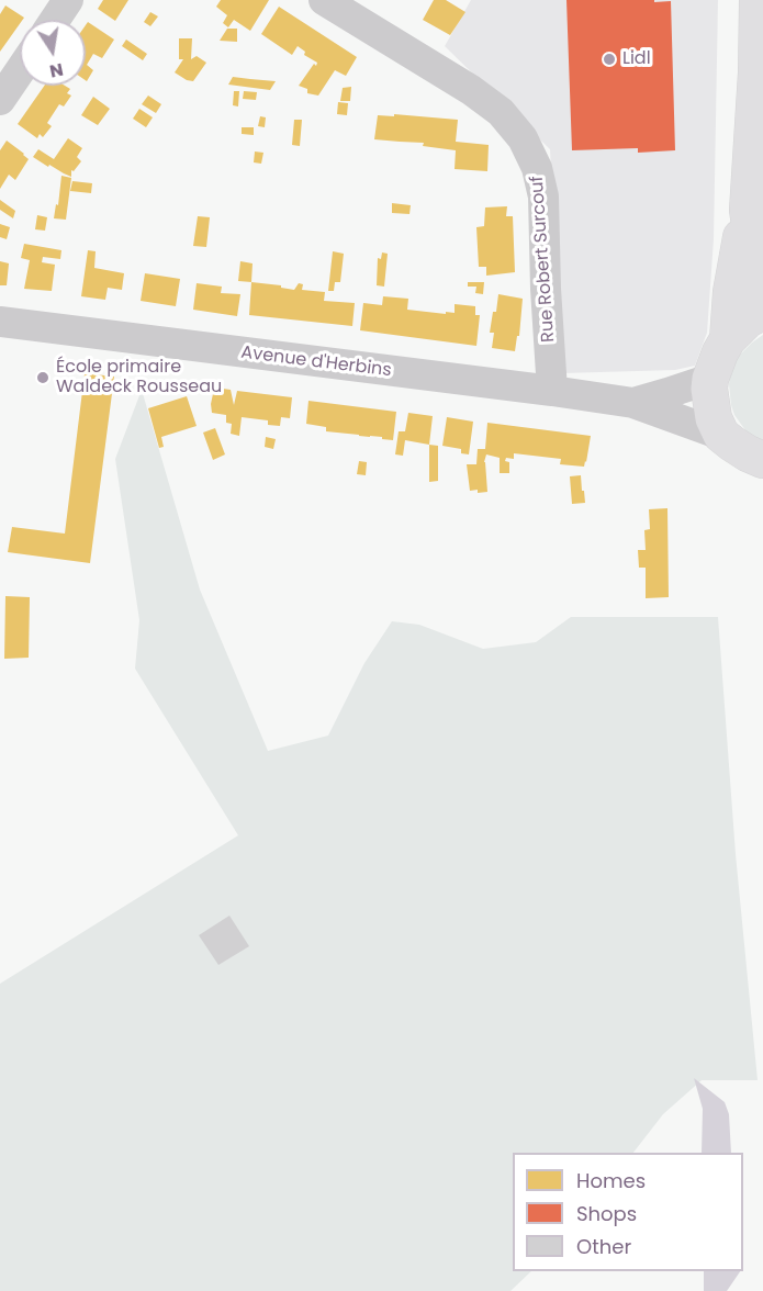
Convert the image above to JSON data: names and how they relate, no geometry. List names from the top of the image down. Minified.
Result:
{"streets":{"street":["Rue Robert Surcouf","Avenue d'Herbins"]},"crossings":[["Rue Robert Surcouf","Avenue d'Herbins"]],"places":["Lidl","École primaire Waldeck Rousseau"],"legend":["Homes","Shops","Other"],"north":"bottom"}
